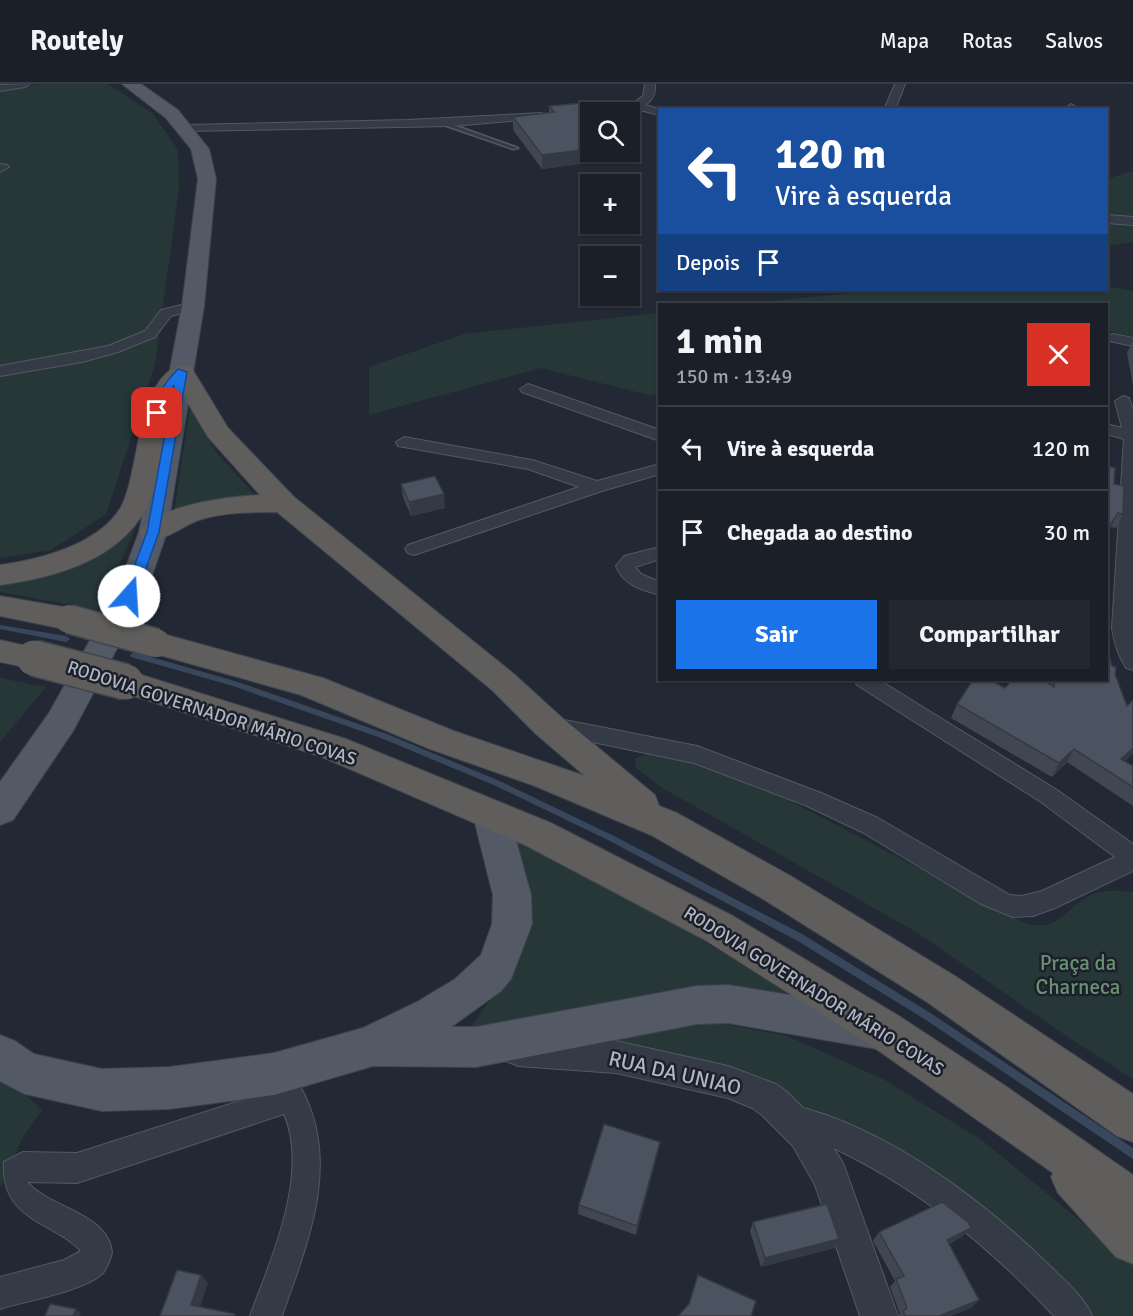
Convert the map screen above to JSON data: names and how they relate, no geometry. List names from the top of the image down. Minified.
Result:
{"streets":{"highway":["RODOVIA GOVERNADOR MÁRIO COVAS"],"street":["RUA DA UNIAO"]},"parks":["Praça da Charneca"],"page":{"header":"Routely","nav":["Mapa","Rotas","Salvos"],"map_buttons":["+","−"],"turn":["120 m","Vire à esquerda"],"then":"Depois","heading":["1 min","150 m · 13:49"],"list":[{"name":"Vire à esquerda","value":"120 m"},{"name":"Chegada ao destino","value":"30 m"}],"buttons":["Sair","Compartilhar"]}}
